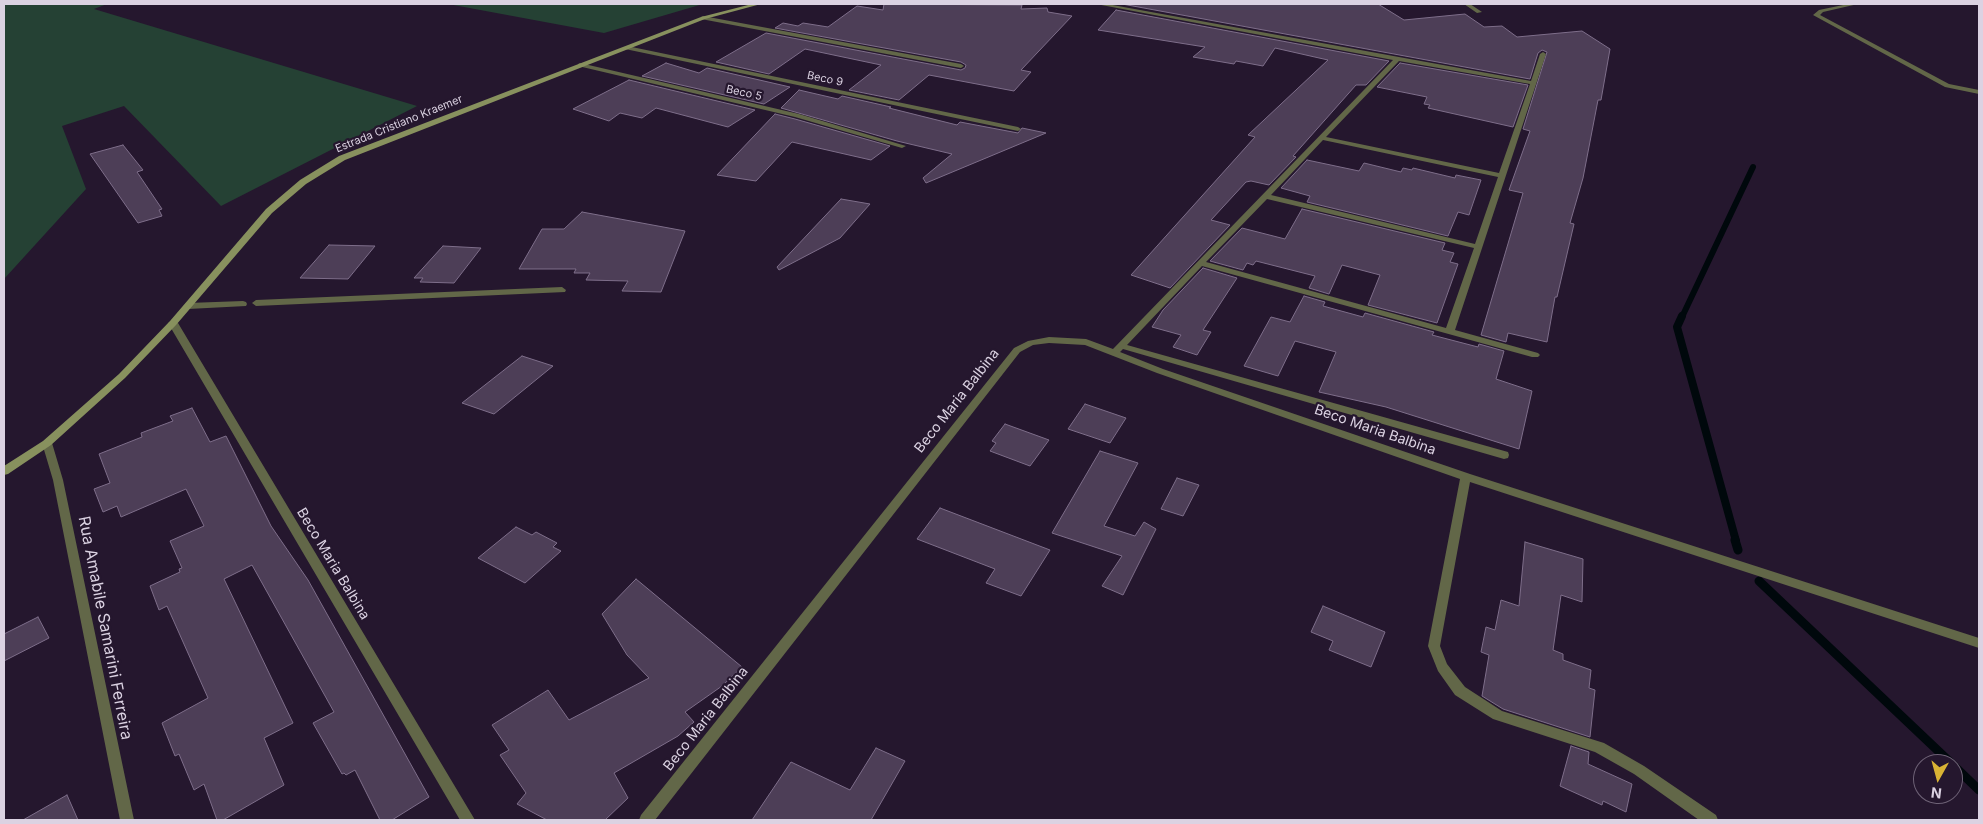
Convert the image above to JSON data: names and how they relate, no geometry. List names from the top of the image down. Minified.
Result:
{"streets":{"main road":["Estrada Cristiano Kraemer"],"street":["Beco 9","Beco 5","Beco Maria Balbina","Rua Amabile Samarini Ferreira"]},"crossings":[["Beco 9","Estrada Cristiano Kraemer"],["Beco 5","Estrada Cristiano Kraemer"],["Estrada Cristiano Kraemer","Beco Maria Balbina"],["Estrada Cristiano Kraemer","Rua Amabile Samarini Ferreira"]],"north":"bottom"}
